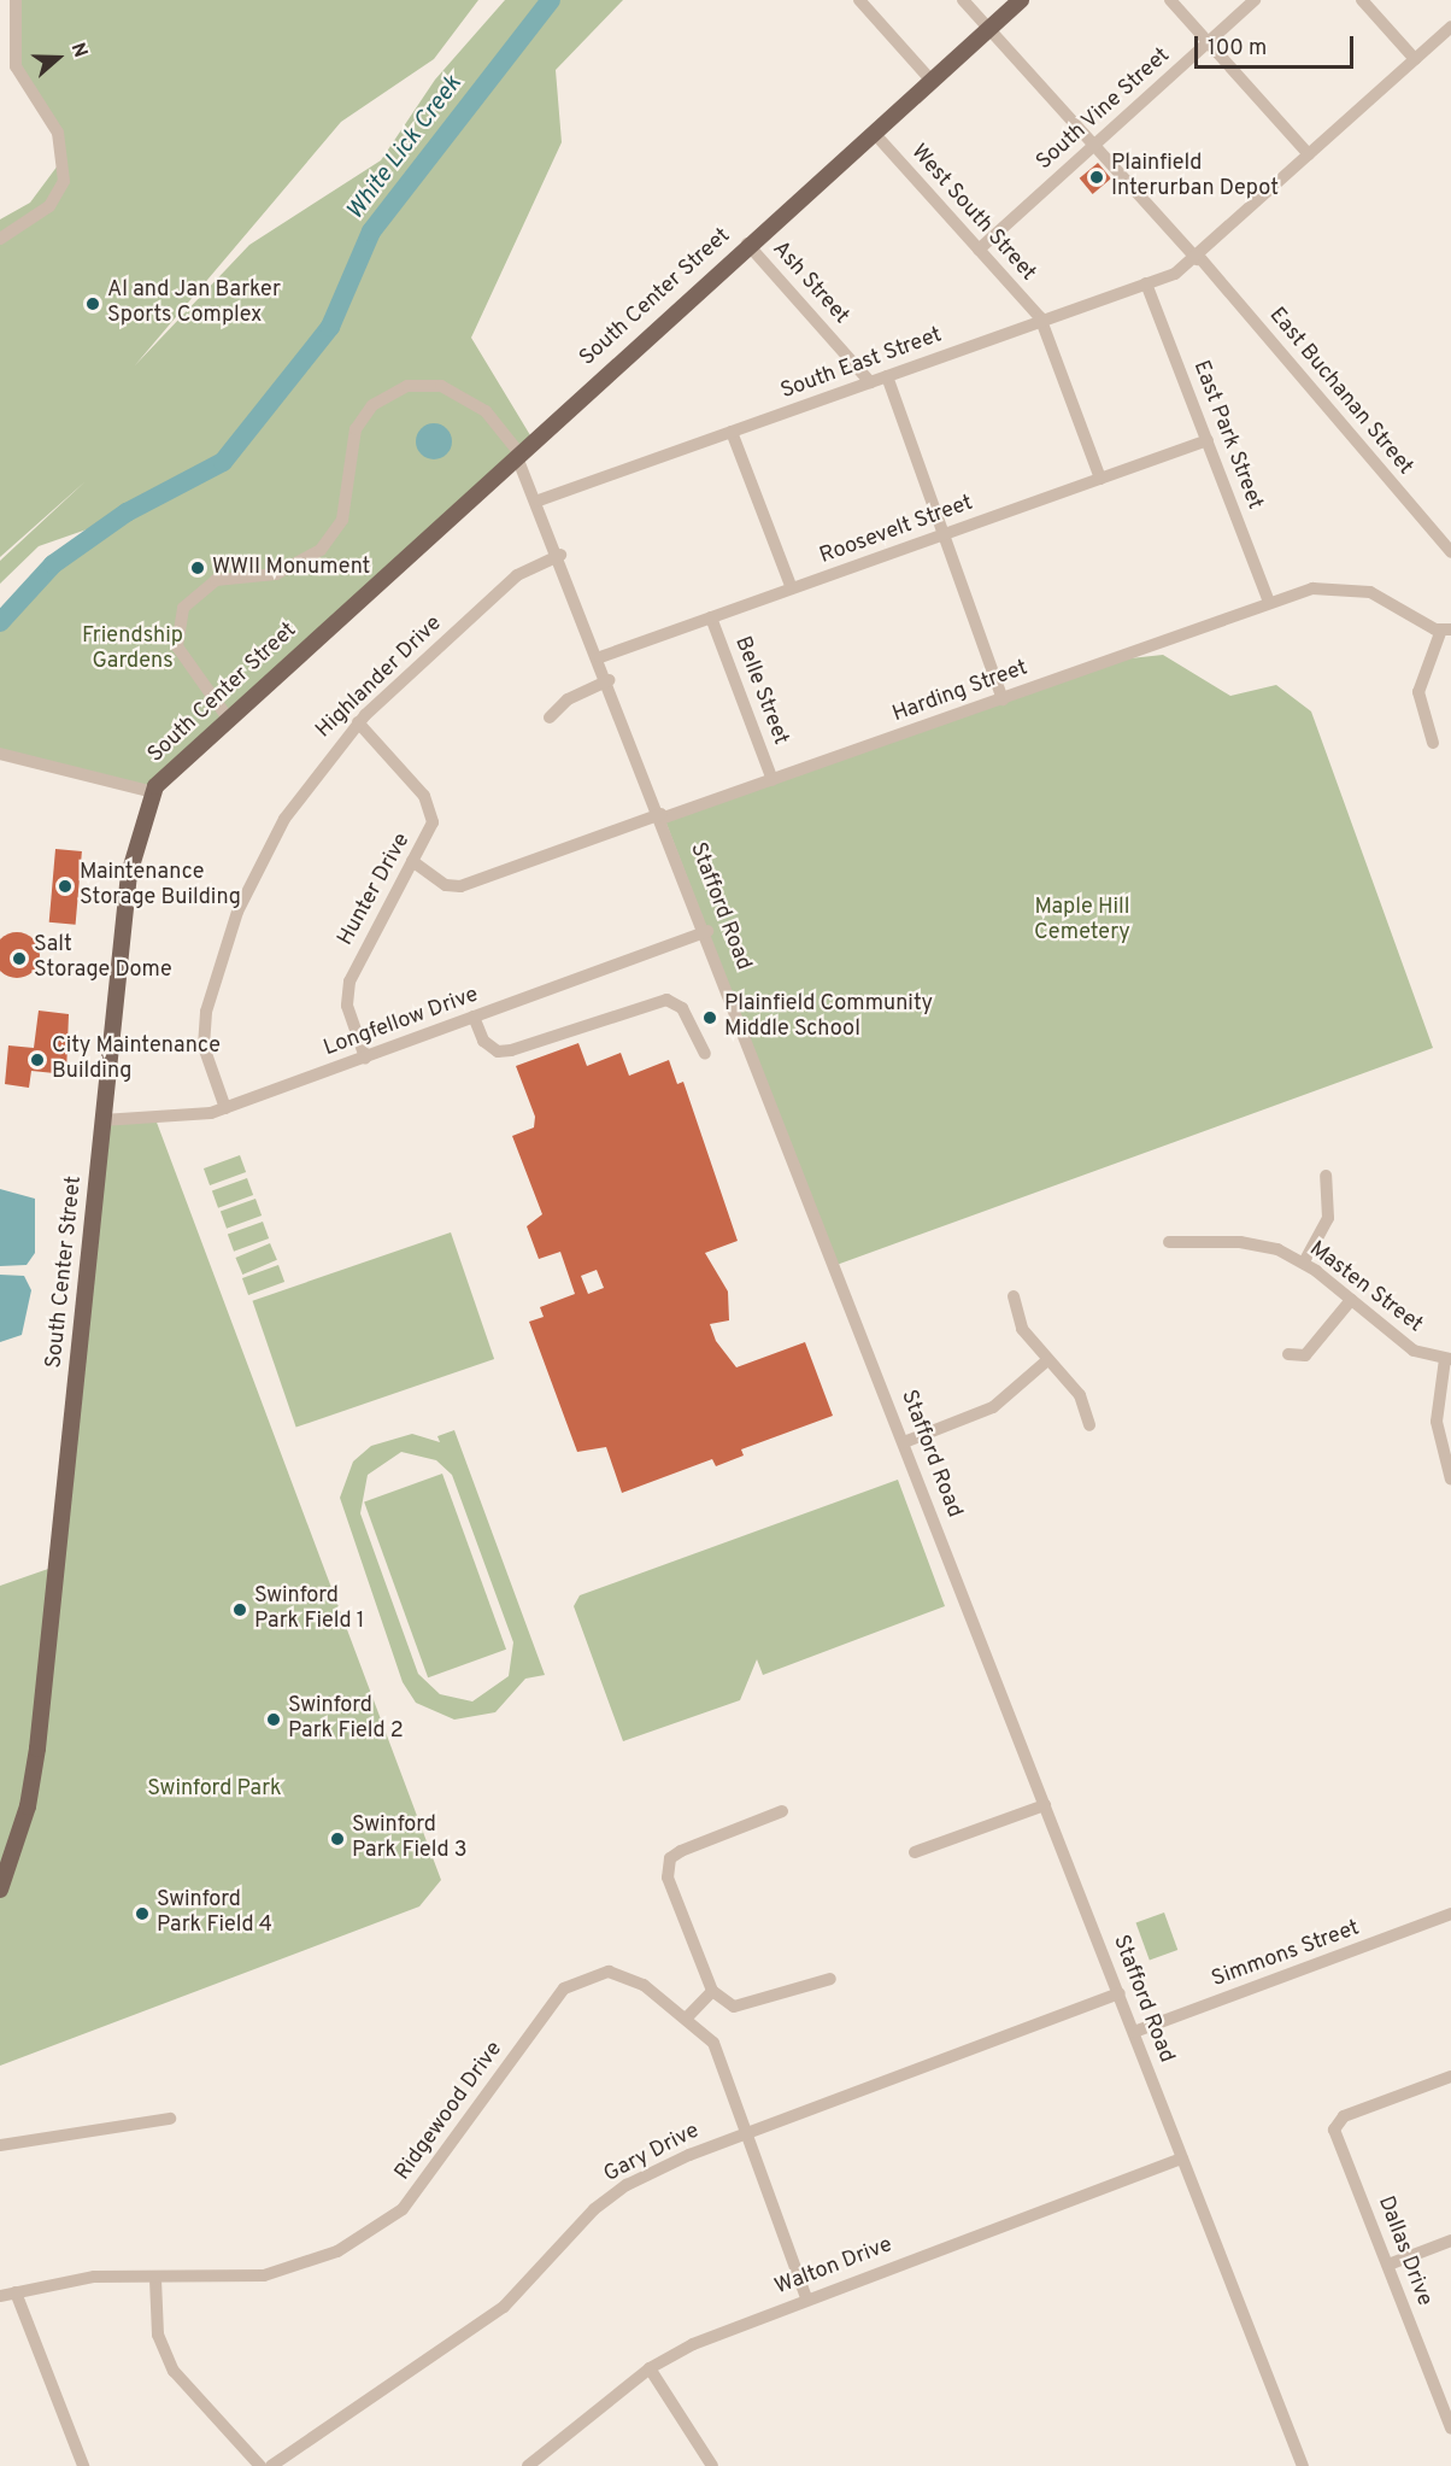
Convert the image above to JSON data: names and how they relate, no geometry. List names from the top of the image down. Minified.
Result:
{"streets":{"main road":["South Center Street"],"street":["South Vine Street","West South Street","Ash Street","South East Street","East Buchanan Street","East Park Street","Roosevelt Street","Highlander Drive","Belle Street","Harding Street","Hunter Drive","Stafford Road","Longfellow Drive","Masten Street","Simmons Street","Ridgewood Drive","Gary Drive","Dallas Drive","Walton Drive"]},"crossings":[["South Vine Street","West South Street"],["South Vine Street","East Buchanan Street"],["West South Street","South Center Street"],["West South Street","South East Street"],["Ash Street","South Center Street"],["Ash Street","South East Street"],["South Center Street","East Buchanan Street"],["South Center Street","Stafford Road"],["South Center Street","Longfellow Drive"],["South East Street","East Buchanan Street"],["South East Street","East Park Street"],["South East Street","Stafford Road"],["East Park Street","Roosevelt Street"],["East Park Street","Harding Street"],["Roosevelt Street","Belle Street"],["Roosevelt Street","Stafford Road"],["Highlander Drive","Hunter Drive"],["Highlander Drive","Stafford Road"],["Highlander Drive","Longfellow Drive"],["Belle Street","Harding Street"],["Harding Street","Hunter Drive"],["Harding Street","Stafford Road"],["Hunter Drive","Longfellow Drive"],["Stafford Road","Longfellow Drive"],["Stafford Road","Simmons Street"],["Stafford Road","Gary Drive"],["Stafford Road","Walton Drive"],["Ridgewood Drive","Gary Drive"],["Ridgewood Drive","Walton Drive"]],"water":["White Lick Creek"],"parks":["Friendship Gardens","Maple Hill Cemetery","Swinford Park"],"places":["Plainfield Interurban Depot","Al and Jan Barker Sports Complex","WWII Monument","Maintenance Storage Building","Salt Storage Dome","Plainfield Community Middle School","City Maintenance Building","Swinford Park Field 1","Swinford Park Field 2","Swinford Park Field 3","Swinford Park Field 4"],"scale_bar":"100 m","north":"right"}
